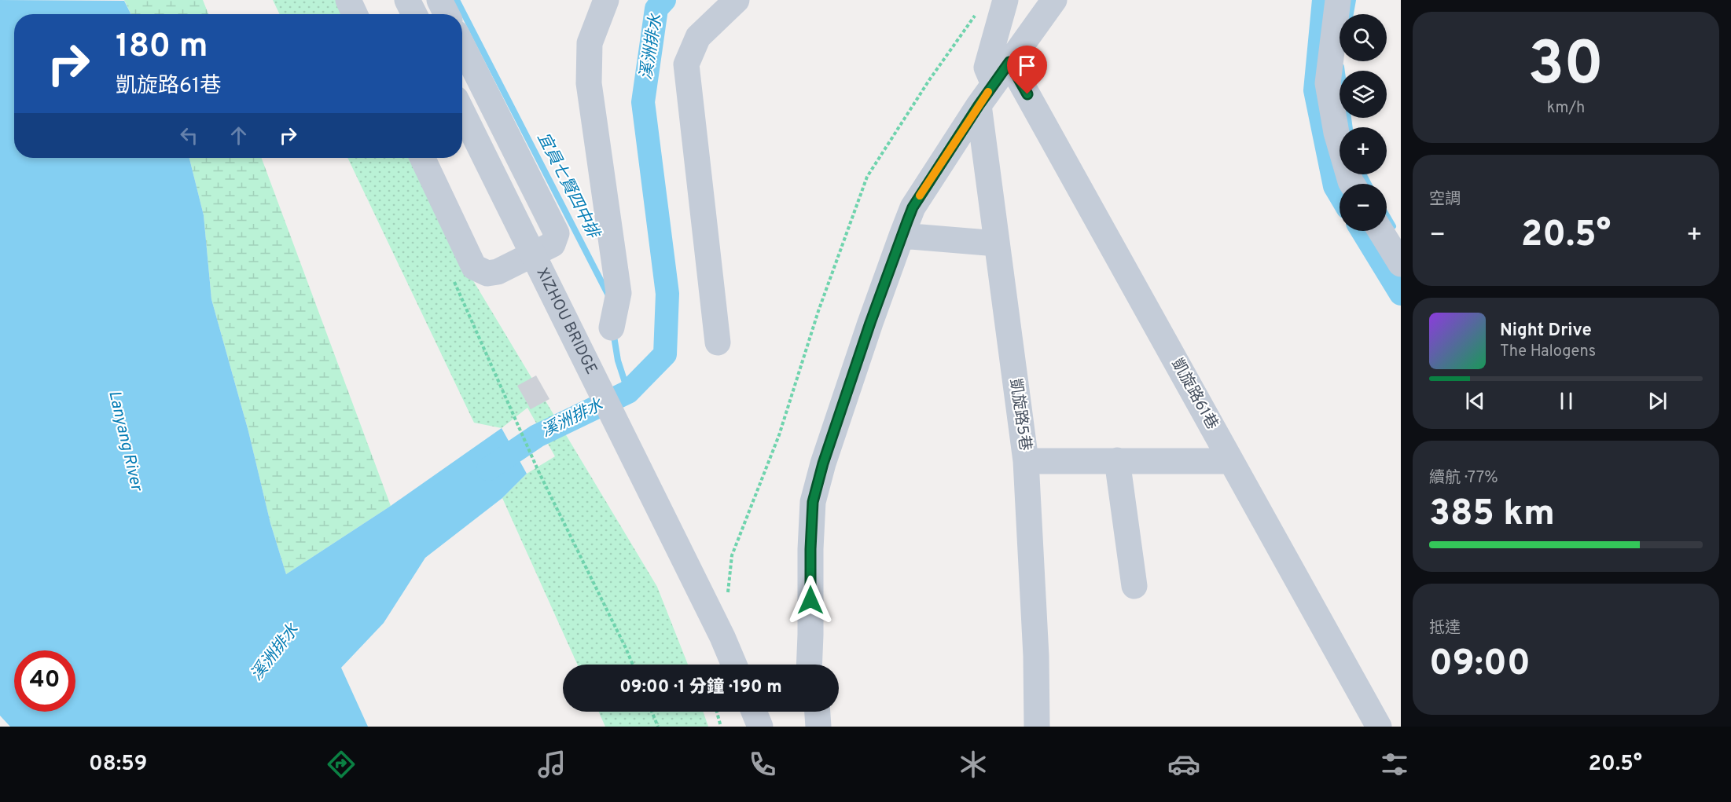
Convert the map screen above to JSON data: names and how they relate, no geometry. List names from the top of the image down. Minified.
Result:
{"streets":{"street":["XIZHOU BRIDGE","凱旋路61巷","凱旋路5巷"]},"water":["溪洲排水","宜員七賢四中排","Lanyang River"],"page":{"tile":[["30","km/h"],"空調",["續航 · 77%","385 km"],["抵達","09:00"]],"map_buttons":["+","−"],"turn":["180 m","凱旋路61巷"],"heat":["−","20.5°","+"],"song":["Night Drive","The Halogens"],"limit":"40","trip":"09:00 · 1 分鐘 · 190 m","tabs":["08:59","20.5°"]}}
